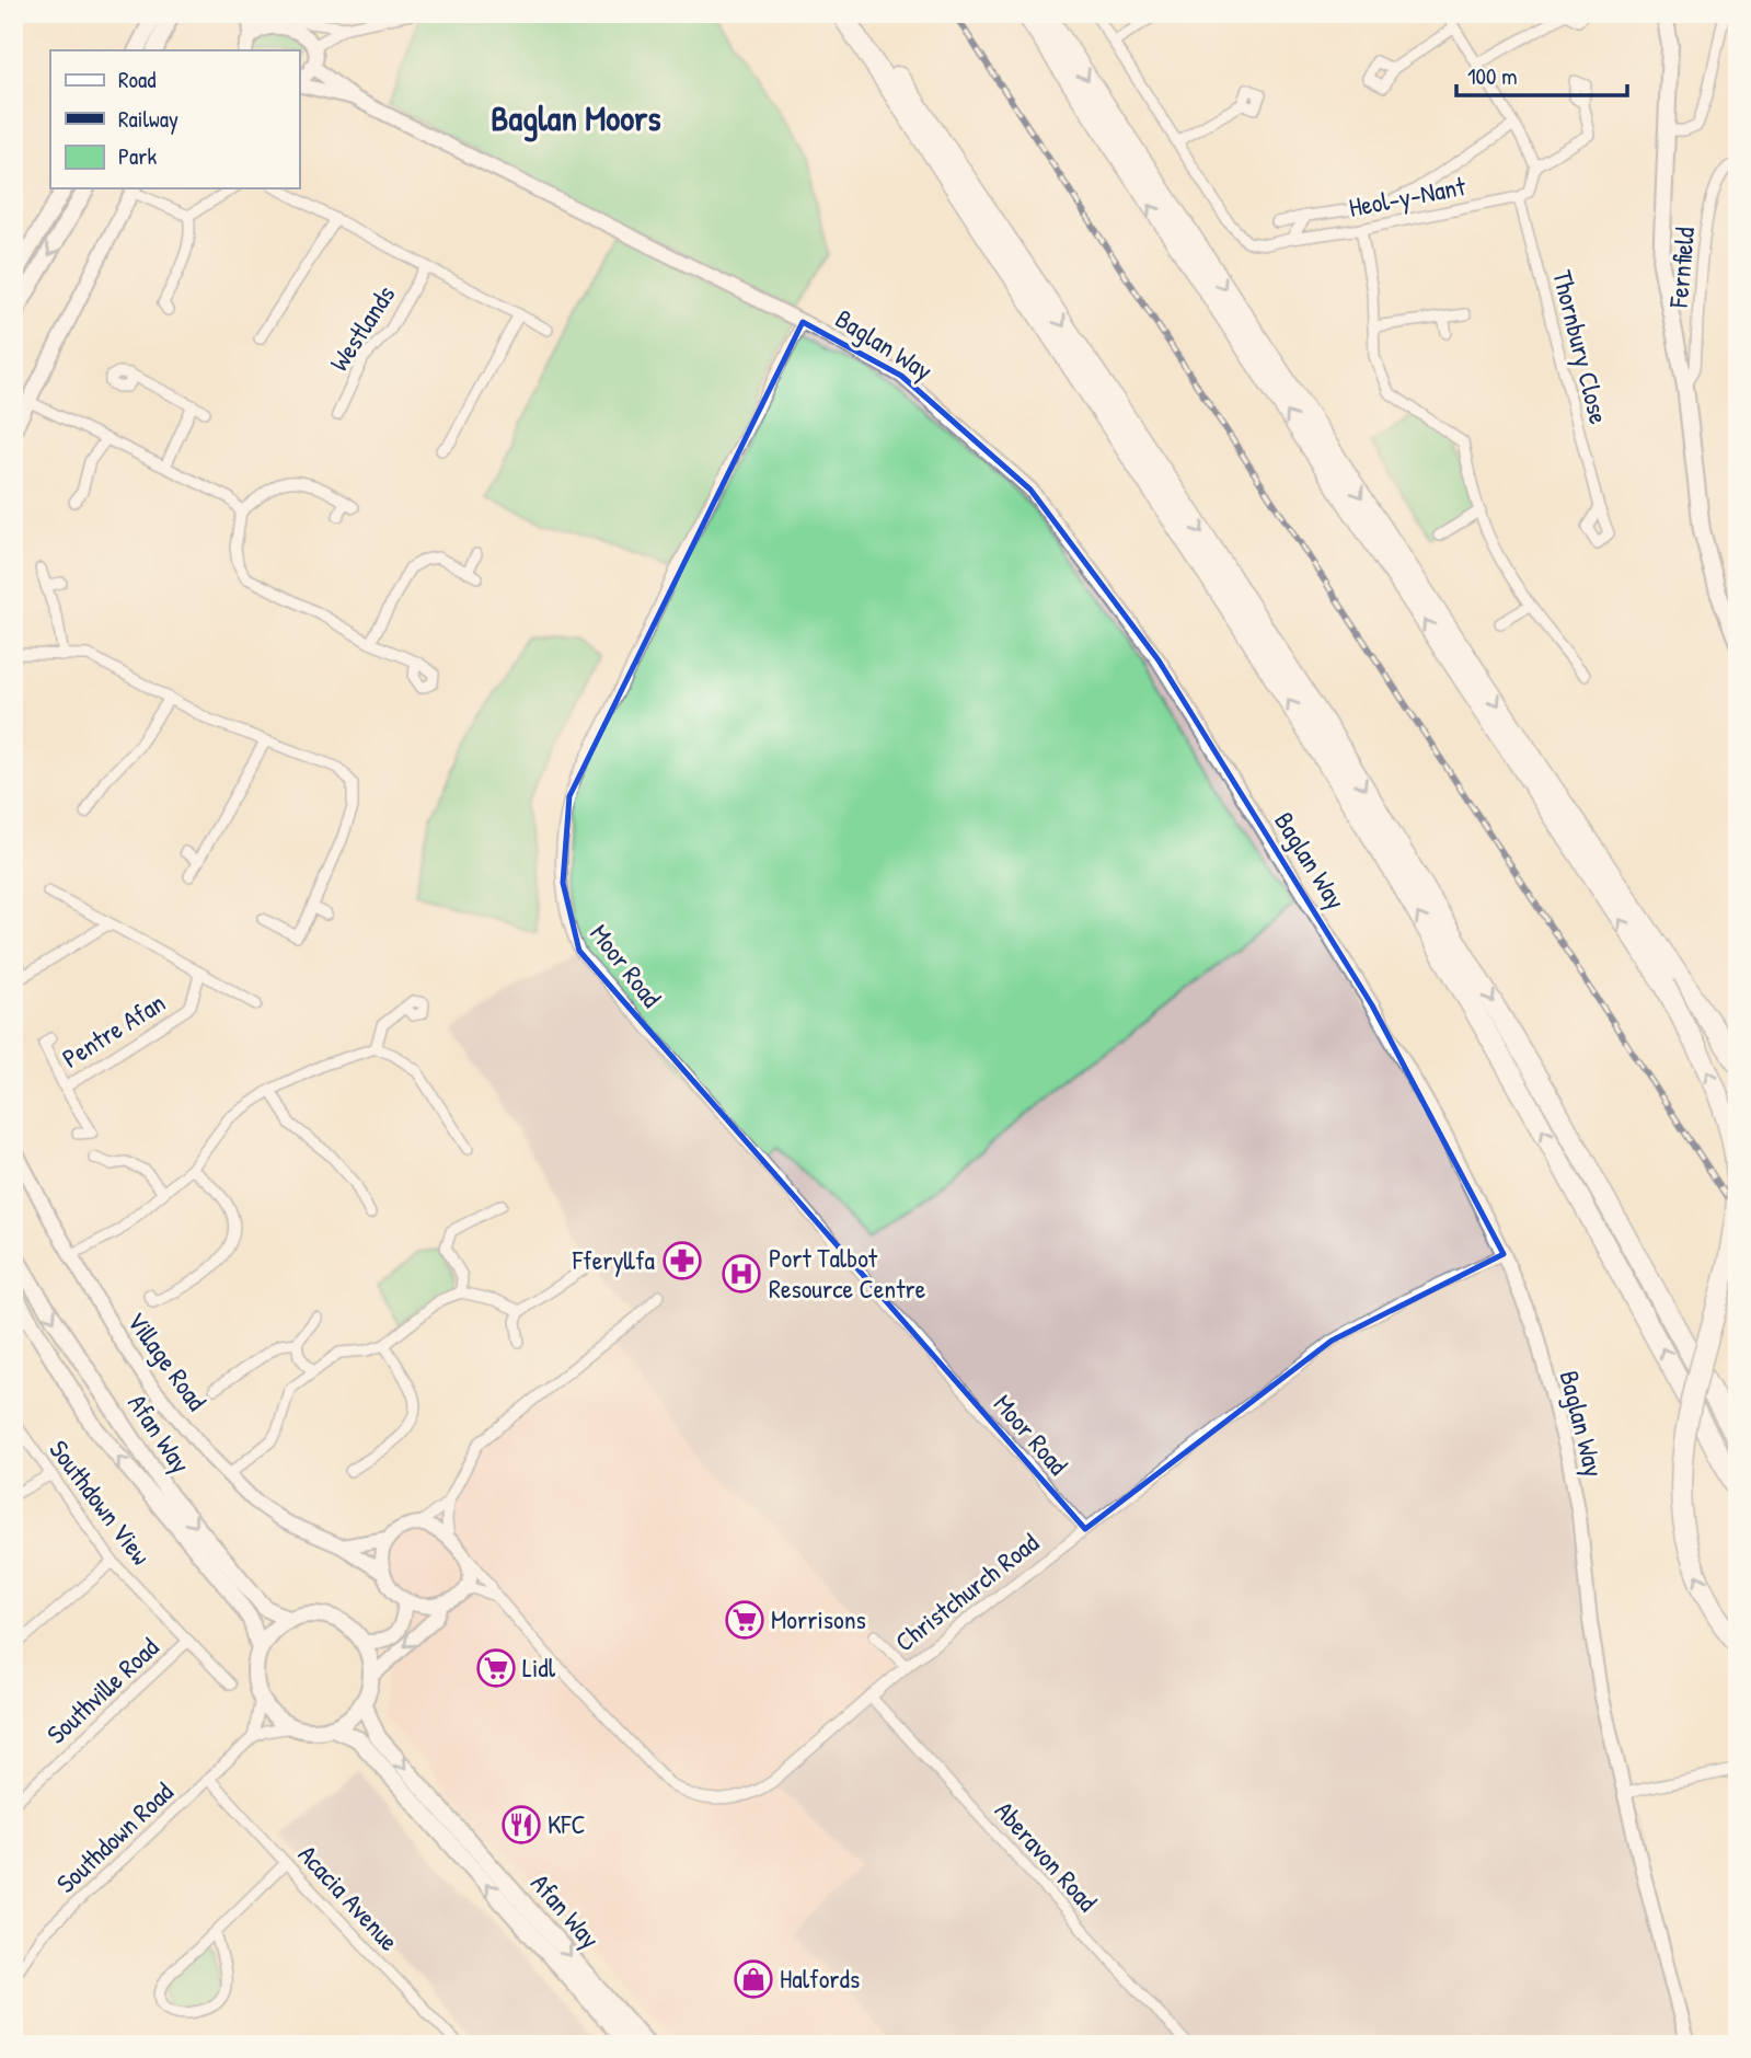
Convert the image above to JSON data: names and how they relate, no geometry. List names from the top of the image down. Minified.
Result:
{"streets":{"main road":["Afan Way"],"street":["Heol-y-Nant","Fernfield","Westlands","Baglan Way","Thornbury Close","Moor Road","Pentre Afan","Village Road","Southdown View","Christchurch Road","Southville Road","Southdown Road","Aberavon Road","Acacia Avenue"]},"crossings":[["Heol-y-Nant","Thornbury Close"],["Baglan Way","Moor Road"],["Baglan Way","Christchurch Road"],["Moor Road","Christchurch Road"],["Village Road","Christchurch Road"],["Afan Way","Southdown Road"],["Southdown View","Southville Road"],["Christchurch Road","Aberavon Road"],["Southdown Road","Acacia Avenue"]],"districts":["Baglan Moors"],"places":{"pharmacy":["Fferyllfa"],"hospital":["Port Talbot Resource Centre"],"supermarket":["Morrisons","Lidl"],"restaurant":["KFC"],"shop":["Halfords"]},"legend":["Road","Railway","Park"],"scale_bar":"100 m"}
